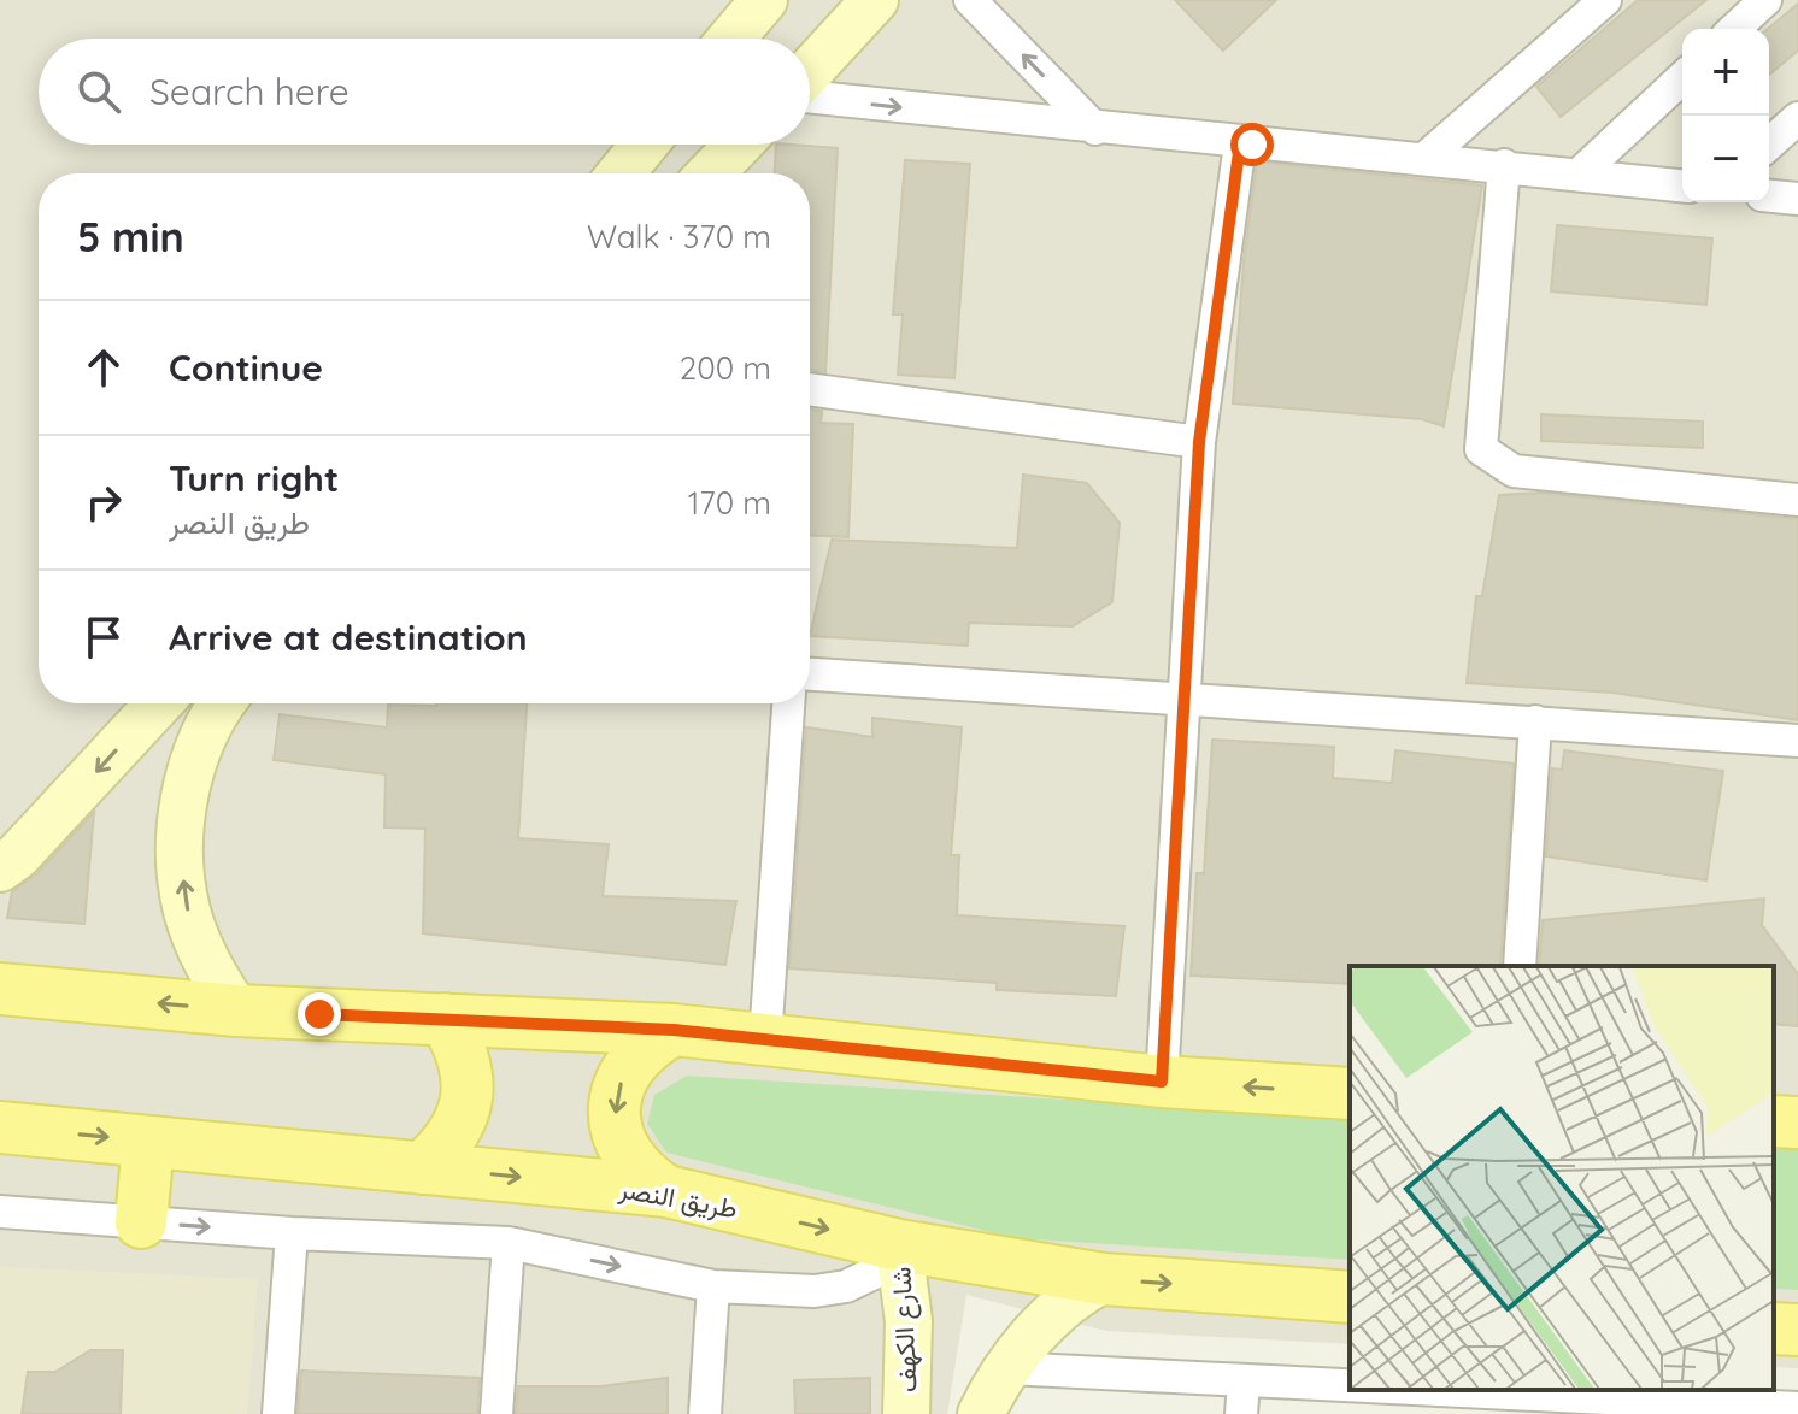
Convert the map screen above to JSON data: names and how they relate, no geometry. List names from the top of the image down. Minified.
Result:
{"streets":{"main road":["طريق النصر","شارع الكهف"]},"crossings":[["طريق النصر","شارع الكهف"]],"page":{"map_buttons":["+","−"],"search":"Search here","heading":["5 min","Walk · 370 m"],"list":[["Continue","200 m"],["Turn right","طريق النصر","170 m"],"Arrive at destination"]}}
